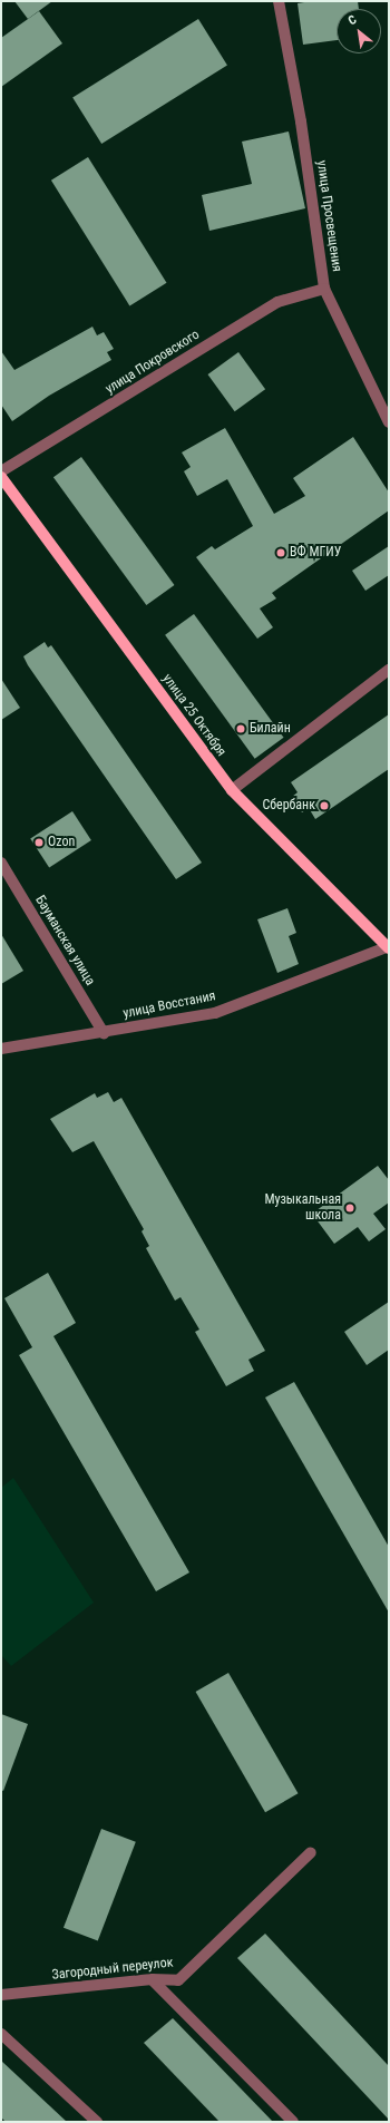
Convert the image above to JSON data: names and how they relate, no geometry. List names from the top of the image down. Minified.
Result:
{"streets":{"main road":["улица 25 Октября"],"street":["улица Просвещения","улица Покровского","Бауманская улица","улица Восстания","Загородный переулок"]},"crossings":[["улица Просвещения","улица Покровского"],["улица 25 Октября","улица Восстания"],["Бауманская улица","улица Восстания"]],"places":["ВФ МГИУ","Билайн","Сбербанк","Ozon","Музыкальная школа"],"north":"top left"}
